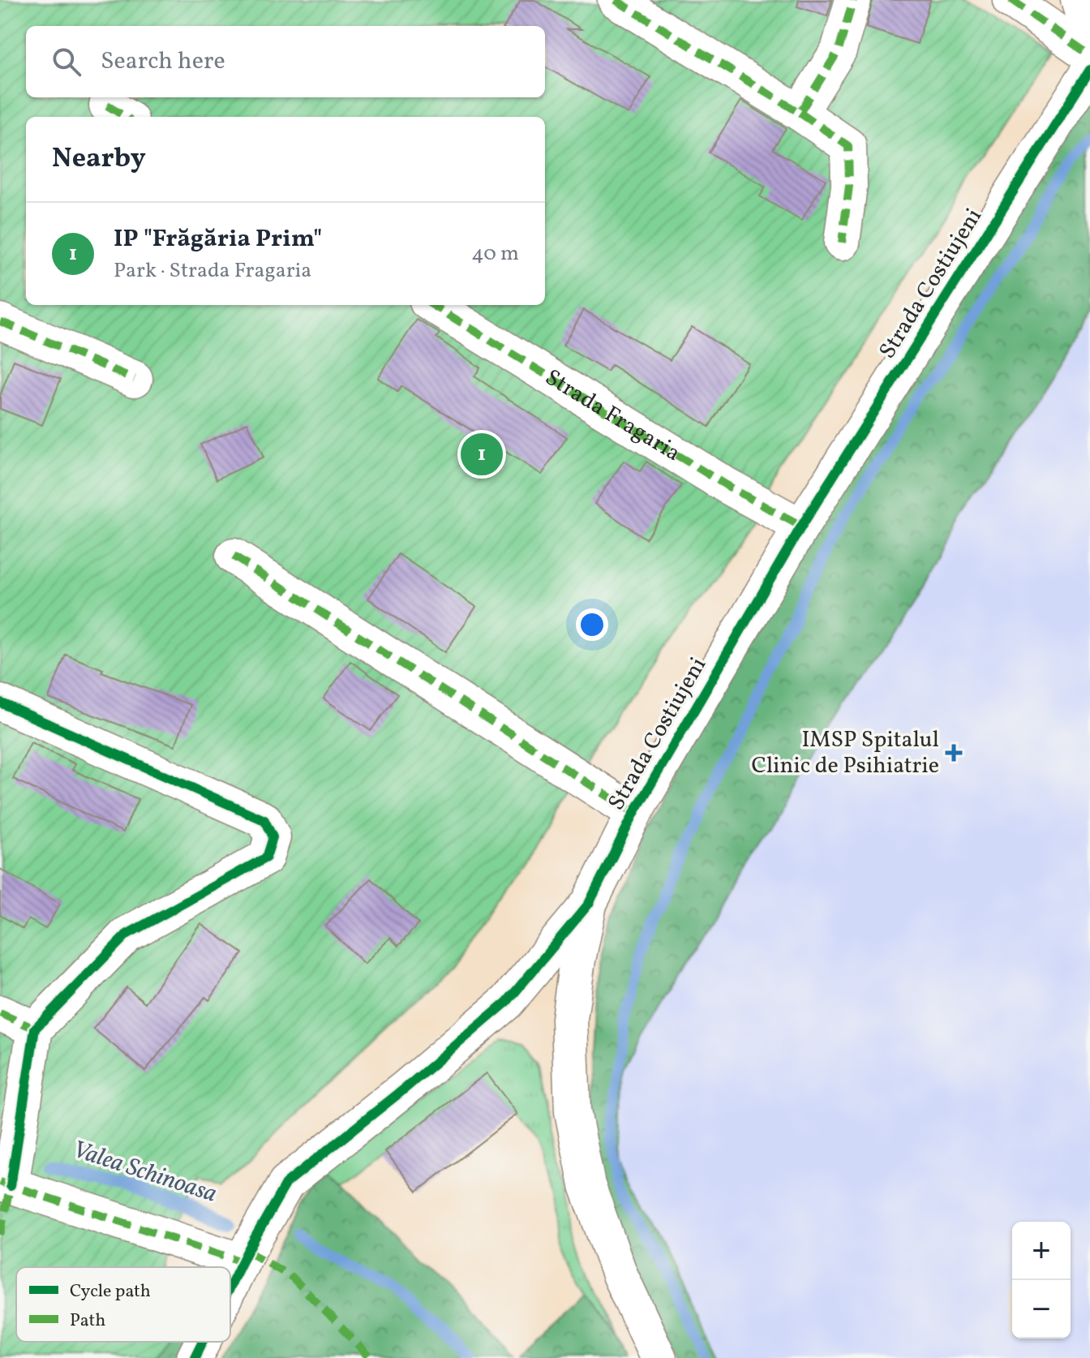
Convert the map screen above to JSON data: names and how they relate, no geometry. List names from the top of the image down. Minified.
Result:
{"streets":{"street":["Strada Costiujeni","Strada Fragaria"]},"crossings":[["Strada Costiujeni","Strada Fragaria"]],"water":["Valea Schinoasa"],"places":{"health":["IMSP Spitalul Clinic de Psihiatrie"]},"legend":["Cycle path","Path"],"page":{"search":"Search here","heading":"Nearby","list":[{"mark":"1","name":"IP \"Frăgăria Prim\"","note":"Park · Strada Fragaria","value":"40 m"}],"pins":"1","map_buttons":["+","−"]}}
